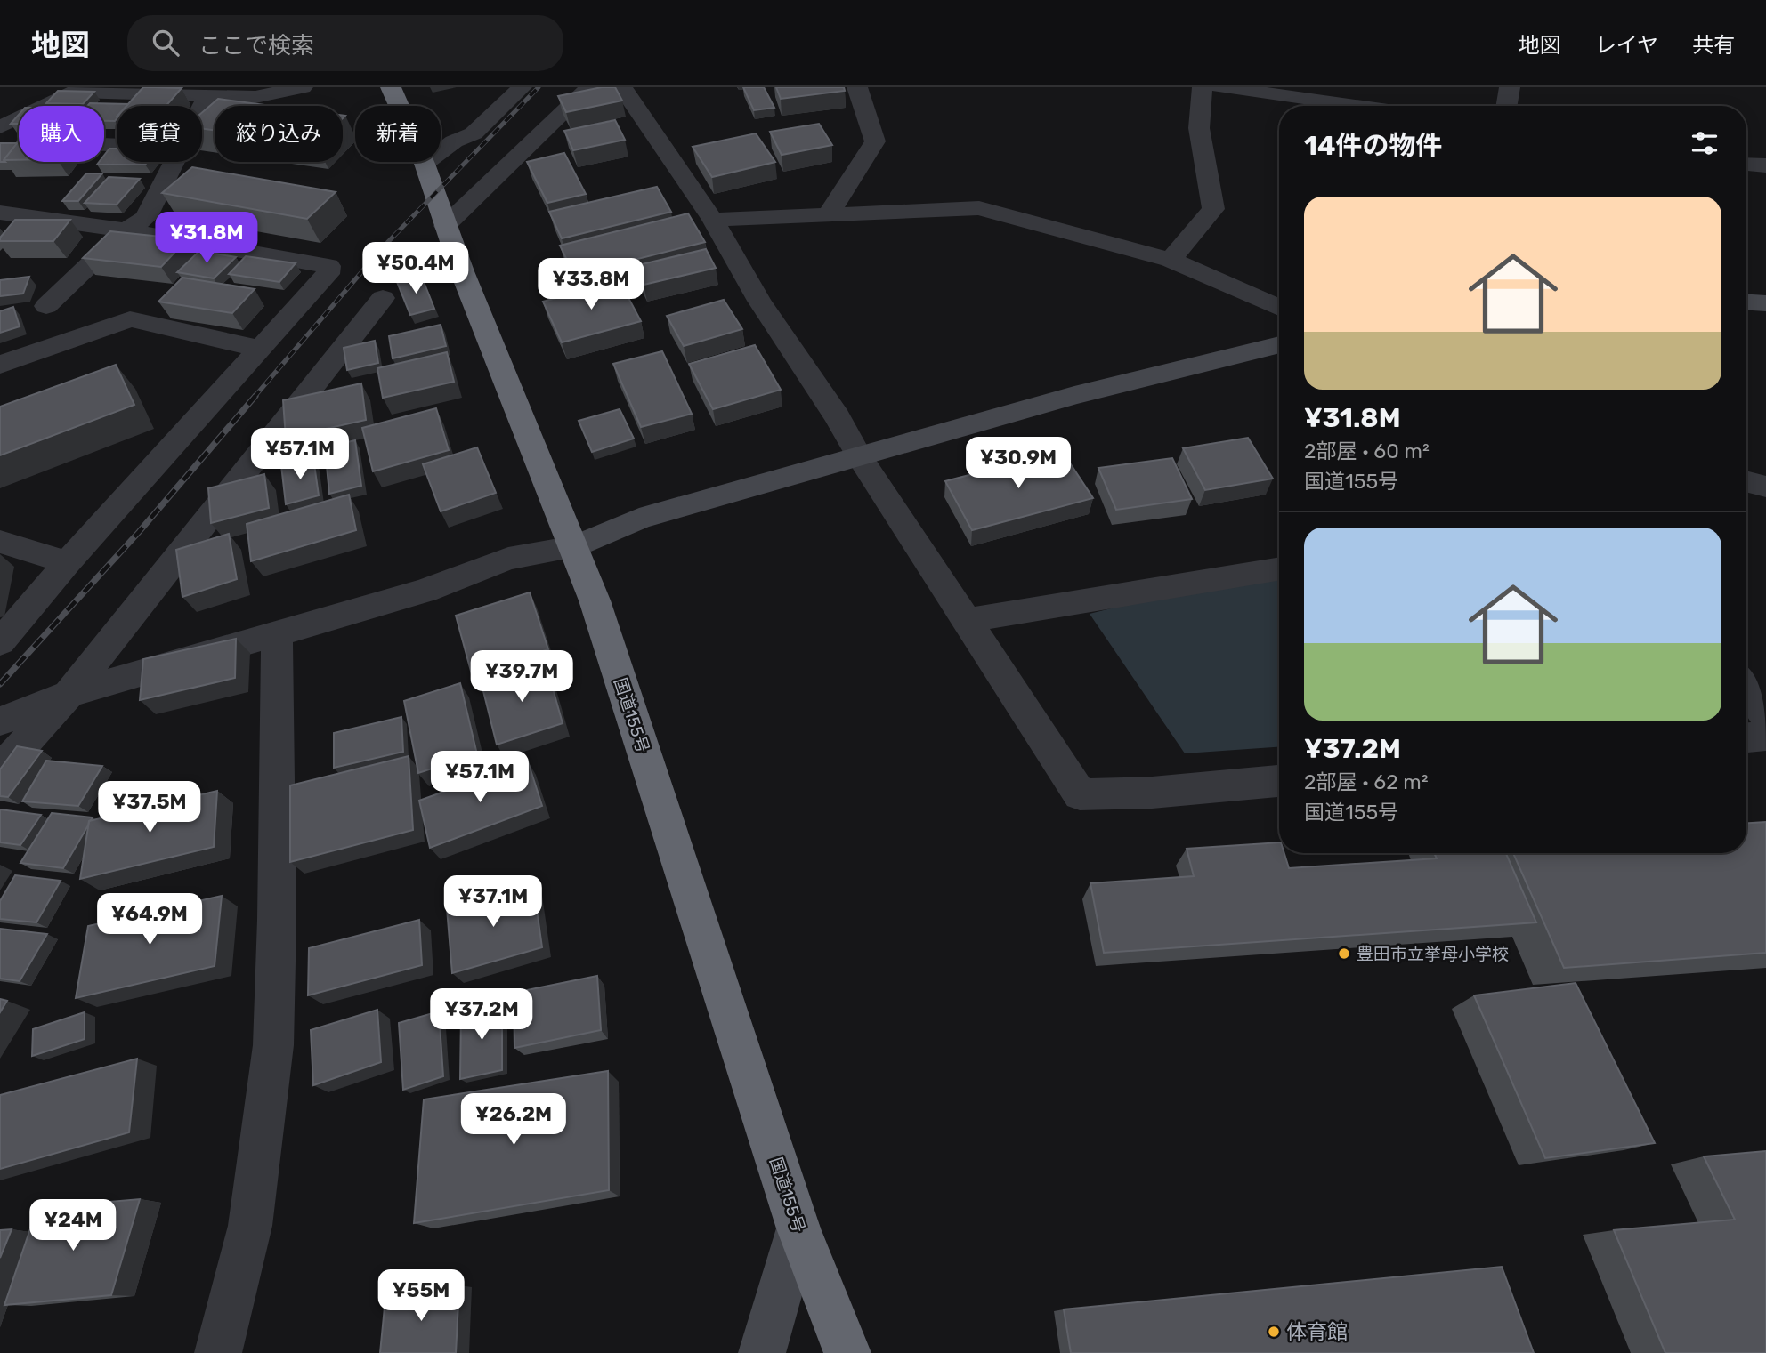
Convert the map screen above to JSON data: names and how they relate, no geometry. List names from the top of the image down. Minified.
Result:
{"streets":{"highway":["国道155号"]},"places":["豊田市立挙母小学校","体育館"],"page":{"header":"地図","search":"ここで検索","nav":["地図","レイヤ","共有"],"chip":["購入","賃貸","絞り込み","新着"],"heading":"14件の物件","list":[{"name":"¥31.8M","note":"2部屋 · 60 m² · 国道155号"},{"name":"¥37.2M","note":"2部屋 · 62 m² · 国道155号"}],"price":["¥31.8M","¥50.4M","¥33.8M","¥57.1M","¥30.9M","¥39.7M","¥57.1M","¥37.5M","¥37.1M","¥64.9M","¥37.2M","¥26.2M","¥24M","¥55M"]}}
